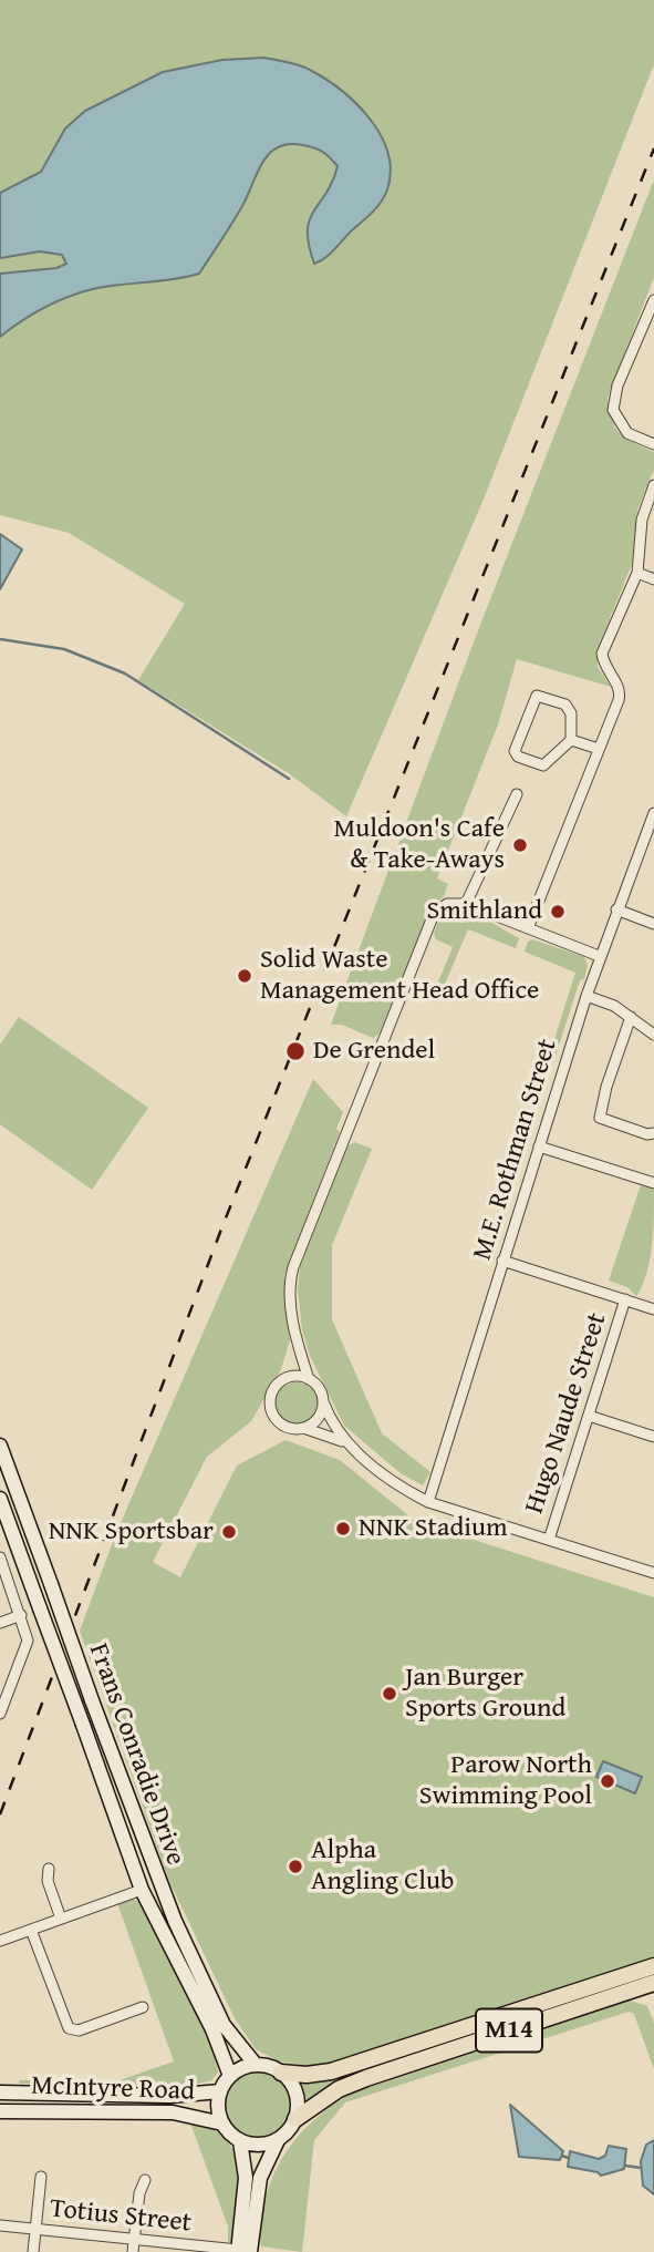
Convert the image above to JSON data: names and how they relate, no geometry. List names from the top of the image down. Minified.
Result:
{"streets":{"main road":["Frans Conradie Drive","M14","McIntyre Road"],"street":["M.E. Rothman Street","Hugo Naude Street","Totius Street"]},"crossings":[["Frans Conradie Drive","M14"],["Frans Conradie Drive","McIntyre Road"],["M14","McIntyre Road"]],"places":["Muldoon's Cafe & Take-Aways","Smithland","Solid Waste Management Head Office","De Grendel","NNK Stadium","NNK Sportsbar","Jan Burger Sports Ground","Parow North Swimming Pool","Alpha Angling Club"]}
